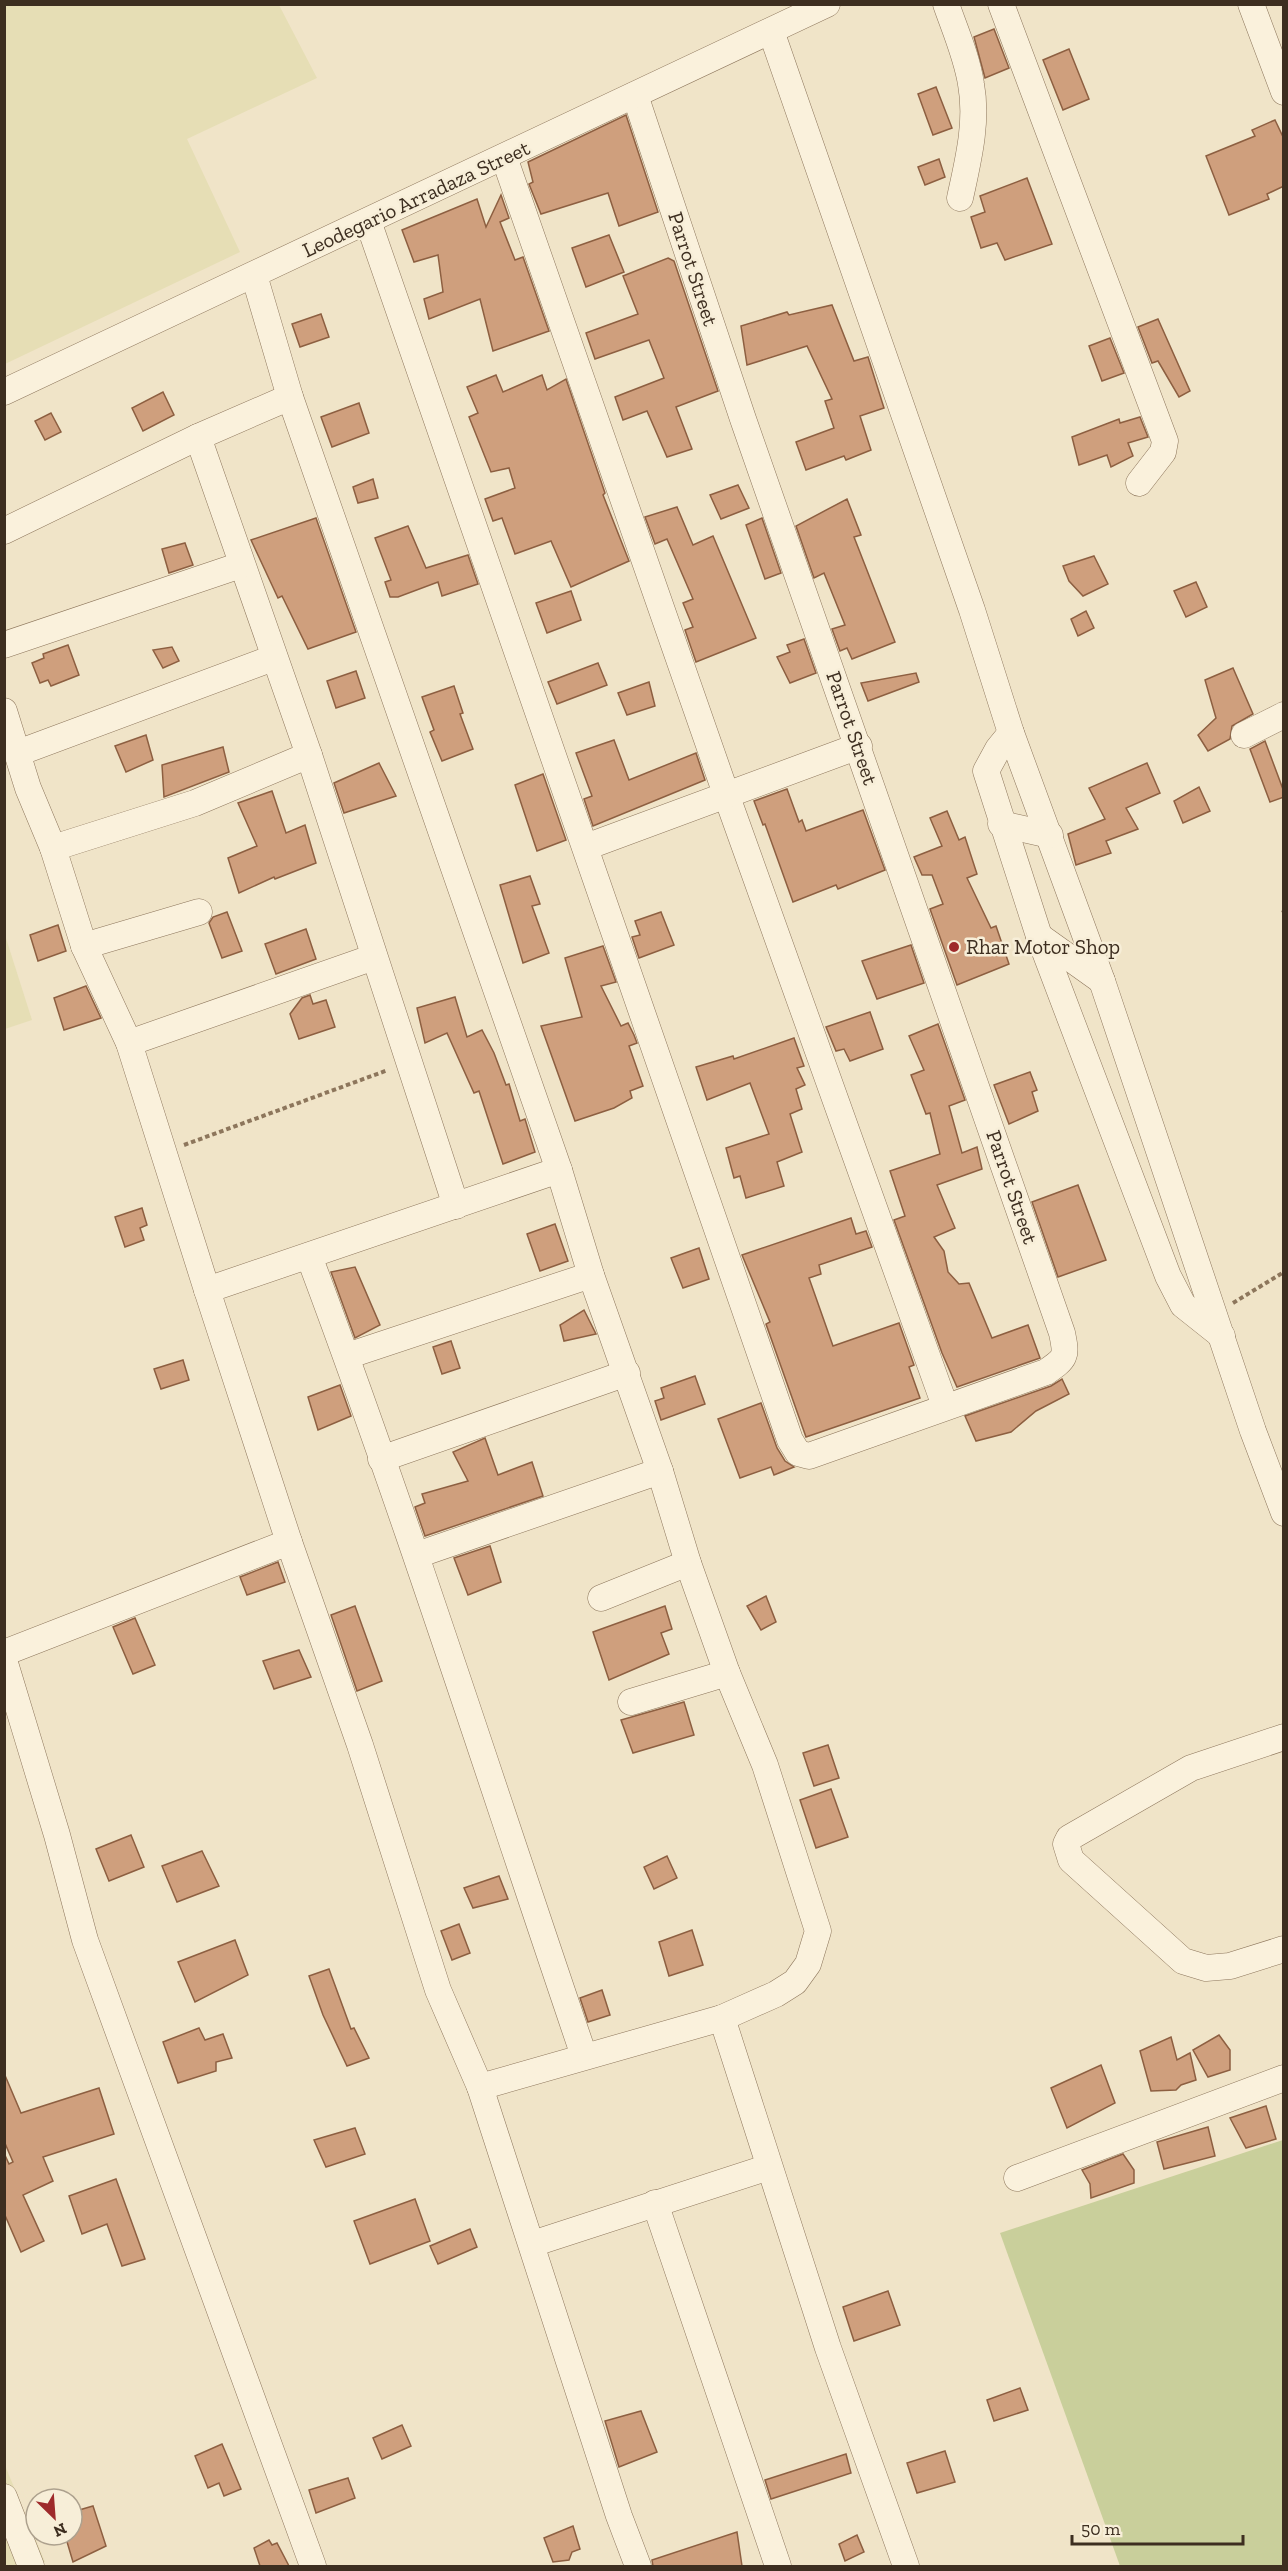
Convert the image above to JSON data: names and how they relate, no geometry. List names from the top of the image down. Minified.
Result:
{"streets":{"street":["Leodegario Arradaza Street","Parrot Street"]},"crossings":[["Leodegario Arradaza Street","Parrot Street"]],"places":["Rhar Motor Shop"],"scale_bar":"50 m","north":"bottom right"}
